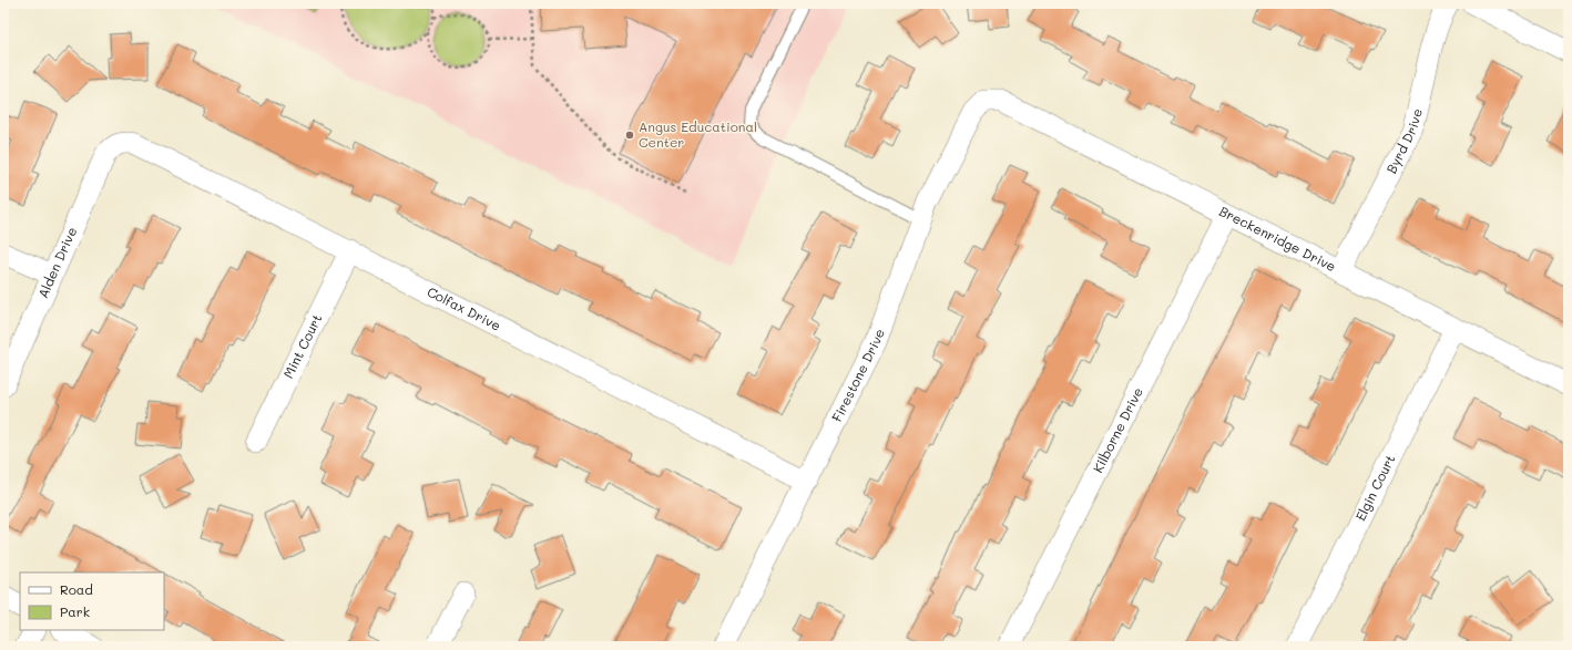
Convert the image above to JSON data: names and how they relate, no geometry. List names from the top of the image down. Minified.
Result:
{"streets":{"street":["Byrd Drive","Breckenridge Drive","Alden Drive","Colfax Drive","Mint Court","Firestone Drive","Kilborne Drive","Elgin Court"]},"crossings":[["Byrd Drive","Breckenridge Drive"],["Breckenridge Drive","Firestone Drive"],["Breckenridge Drive","Kilborne Drive"],["Breckenridge Drive","Elgin Court"],["Alden Drive","Colfax Drive"],["Colfax Drive","Mint Court"],["Colfax Drive","Firestone Drive"]],"places":["Angus Educational Center"],"legend":["Road","Park"]}
